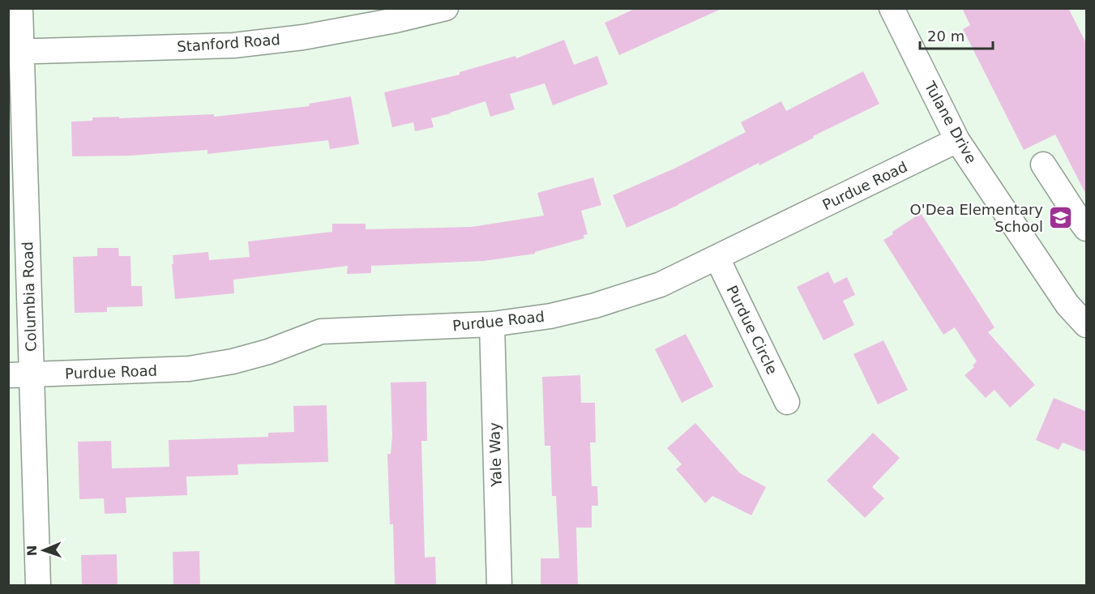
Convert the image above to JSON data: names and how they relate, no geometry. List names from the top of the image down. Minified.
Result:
{"streets":{"street":["Stanford Road","Tulane Drive","Purdue Road","Columbia Road","Purdue Circle","Yale Way"]},"crossings":[["Stanford Road","Columbia Road"],["Tulane Drive","Purdue Road"],["Purdue Road","Columbia Road"],["Purdue Road","Purdue Circle"],["Purdue Road","Yale Way"]],"places":{"school or university":["O'Dea Elementary School"]},"scale_bar":"20 m","north":"left"}
